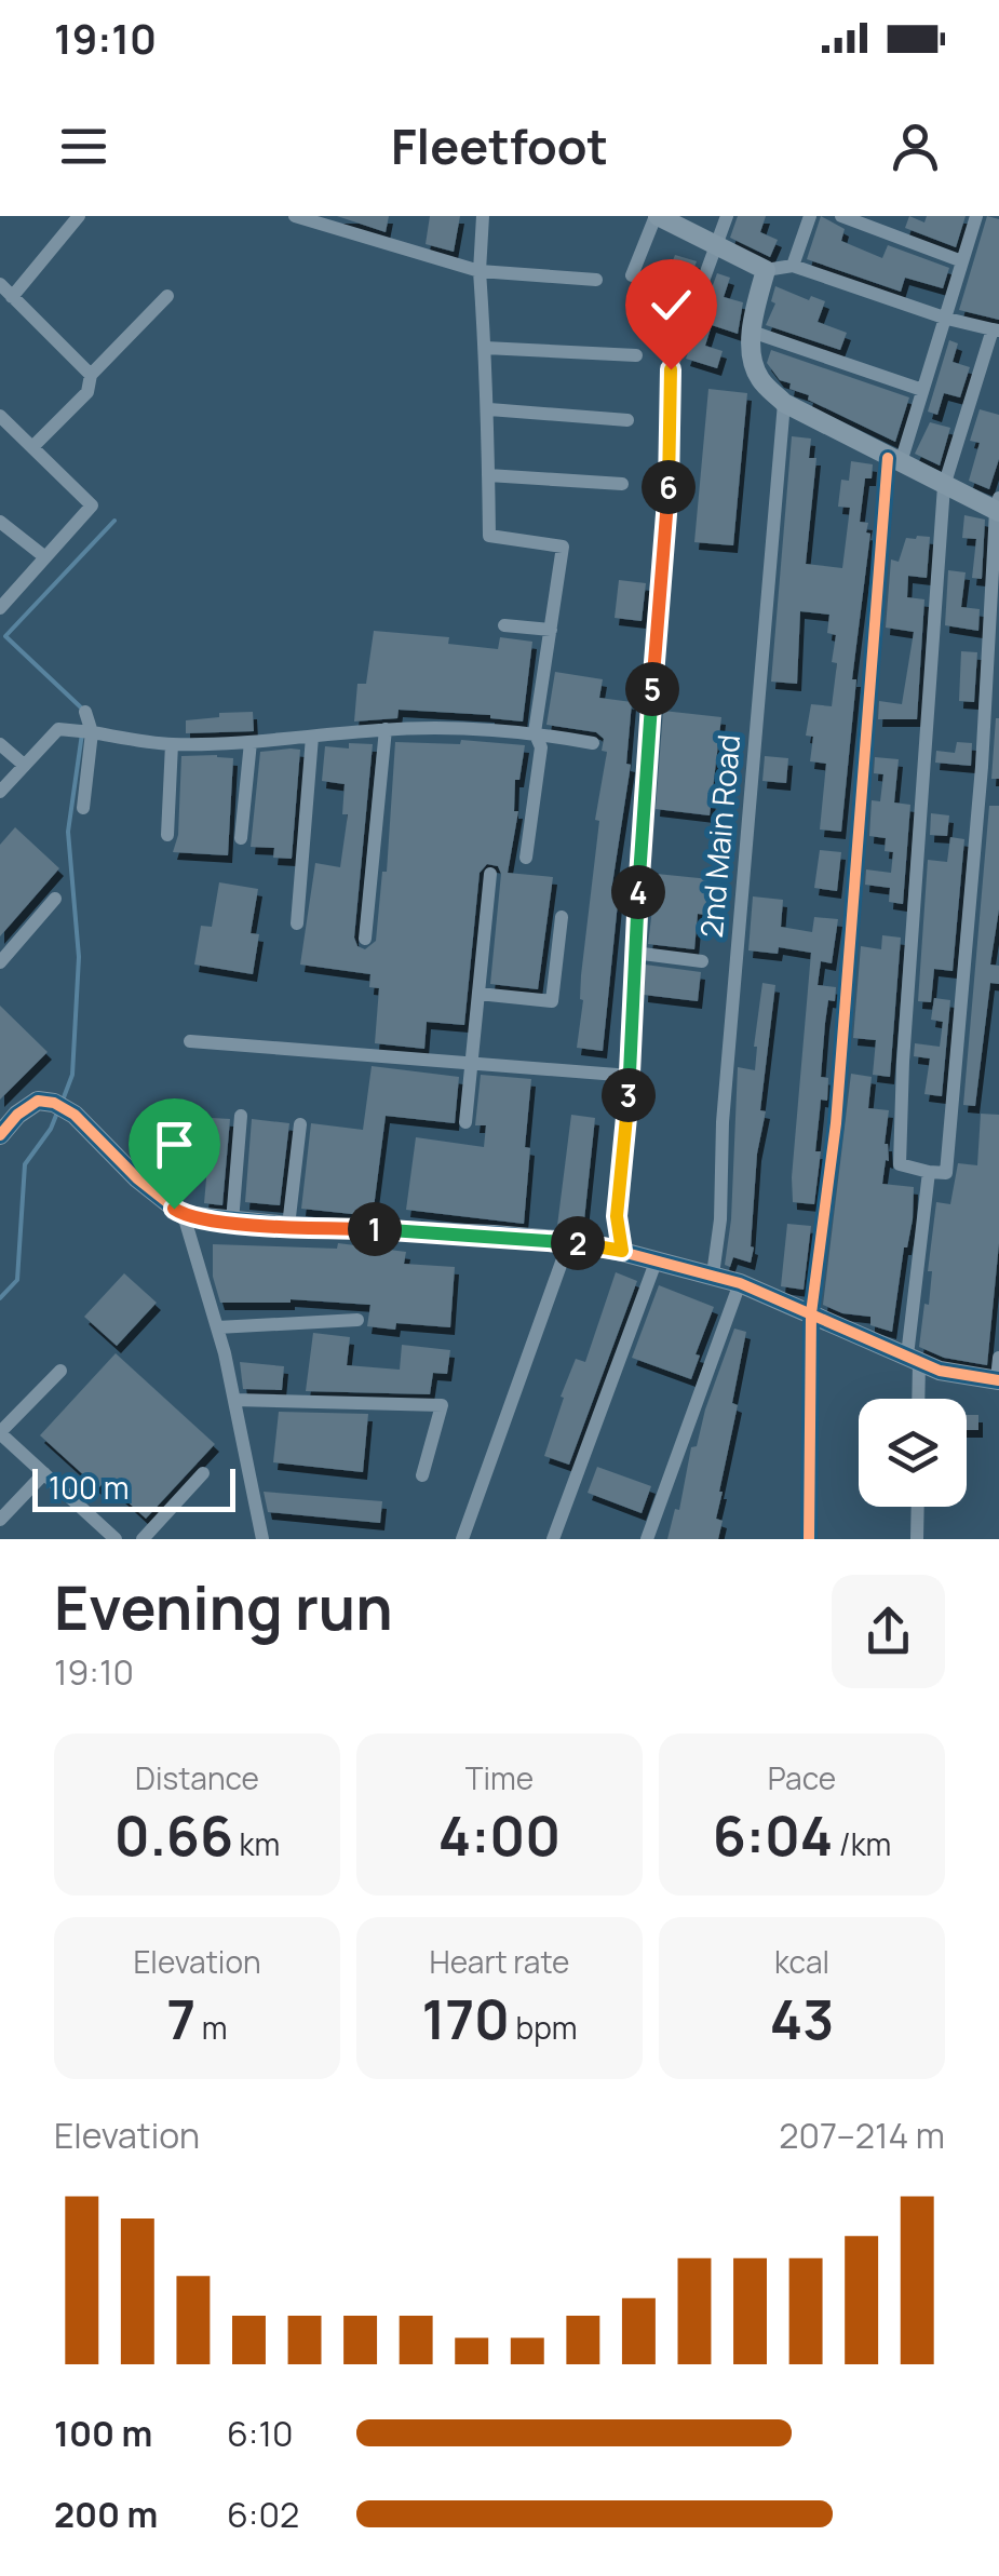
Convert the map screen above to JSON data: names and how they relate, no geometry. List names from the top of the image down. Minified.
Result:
{"streets":{"street":["2nd Main Road"]},"scale_bar":"100 m","page":{"status":"19:10","header":"Fleetfoot","pins":["6","5","4","3","1","2"],"scale":"100 m","heading":["Evening run","19:10"],"stats":[["Distance","0.66 km"],["Time","4:00"],["Pace","6:04 /km"],["Elevation","7 m"],["Heart rate","170 bpm"],["kcal","43"]],"chart":["Elevation","207–214 m"],"list":[{"name":"100 m","note":"6:10"},{"name":"200 m","note":"6:02"}]}}
